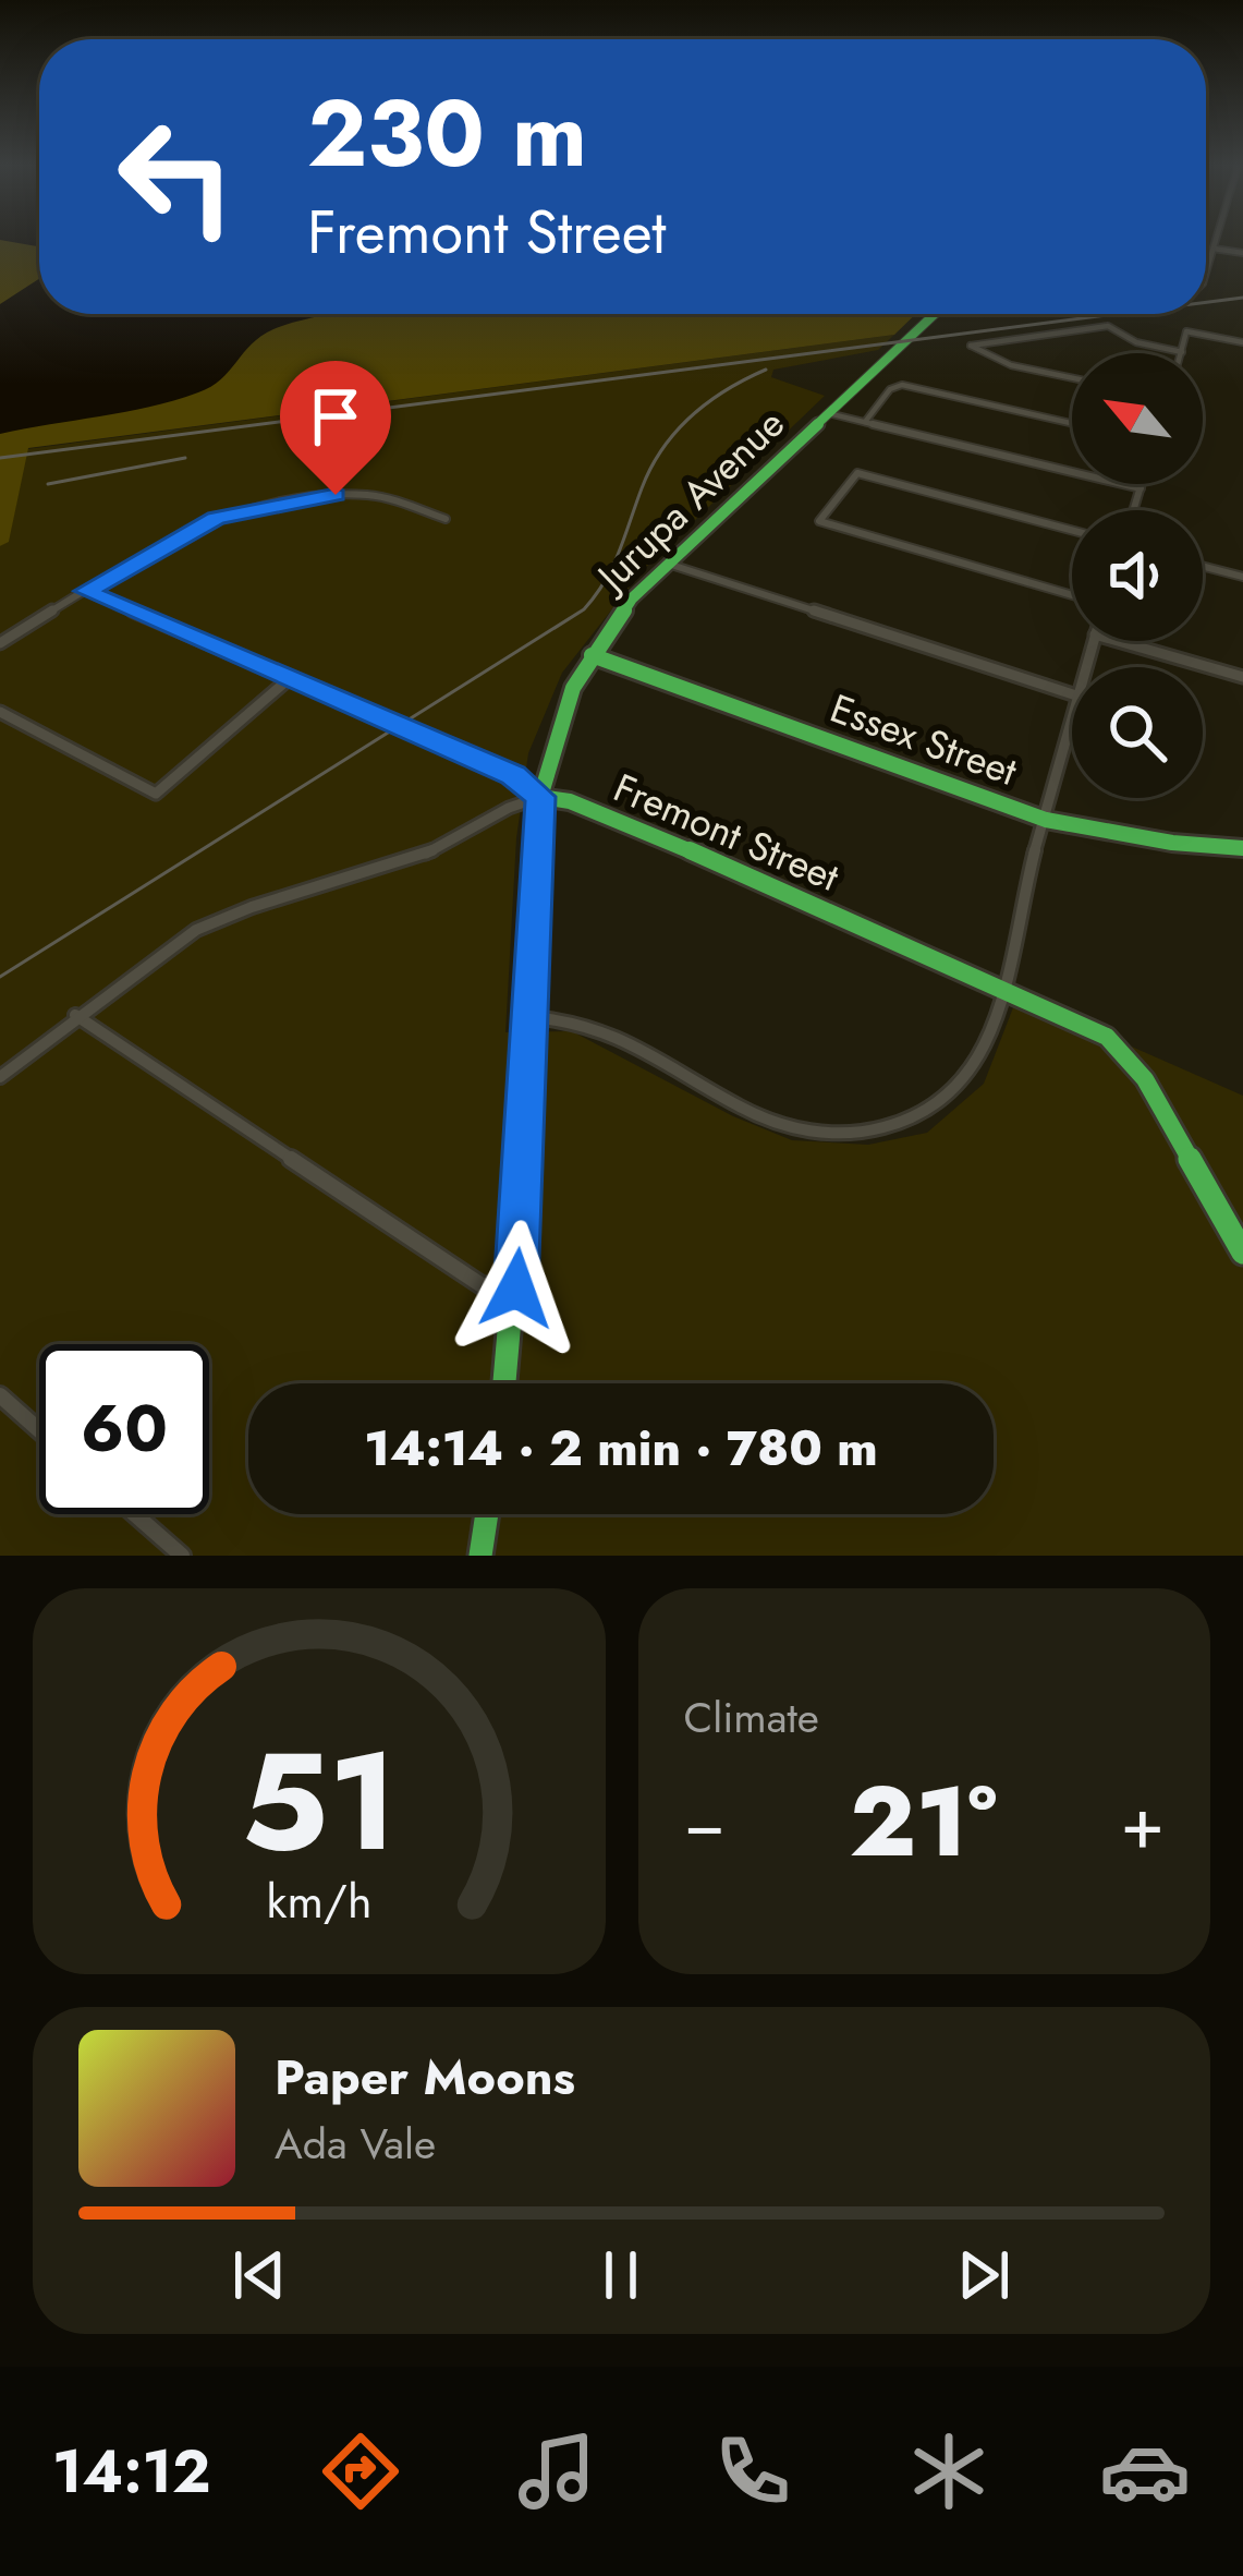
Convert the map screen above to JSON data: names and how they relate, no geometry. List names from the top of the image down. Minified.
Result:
{"streets":{"main road":["Jurupa Avenue","Essex Street","Fremont Street"]},"crossings":[["Jurupa Avenue","Essex Street"],["Jurupa Avenue","Fremont Street"]],"north":"top left","page":{"turn":["230 m","Fremont Street"],"limit":"60","trip":"14:14 · 2 min · 780 m","tile":"Climate","heat":["−","21°","+"],"song":["Paper Moons","Ada Vale"],"tabs":"14:12","gauge":["51","km/h"]}}
